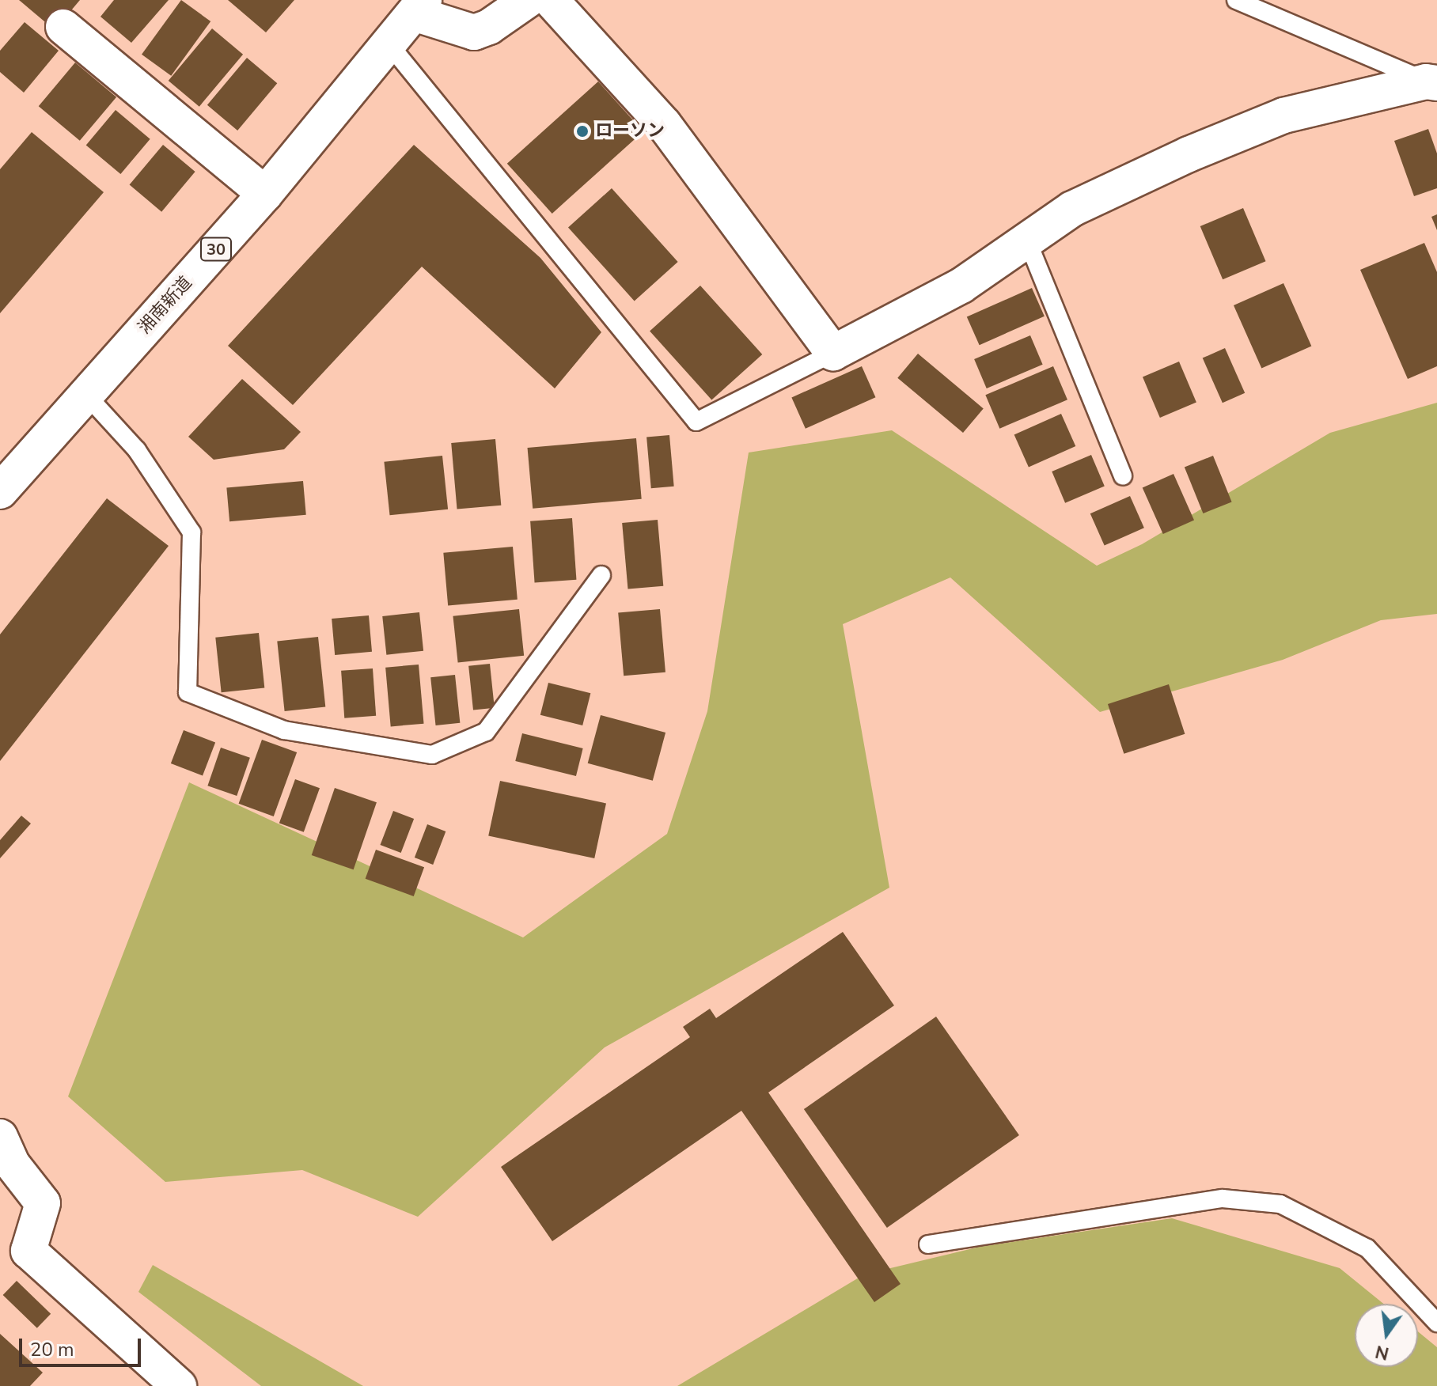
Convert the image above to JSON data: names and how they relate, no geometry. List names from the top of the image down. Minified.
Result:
{"streets":{"street":["30","湘南新道"]},"places":["ローソン"],"scale_bar":"20 m","north":"bottom"}
